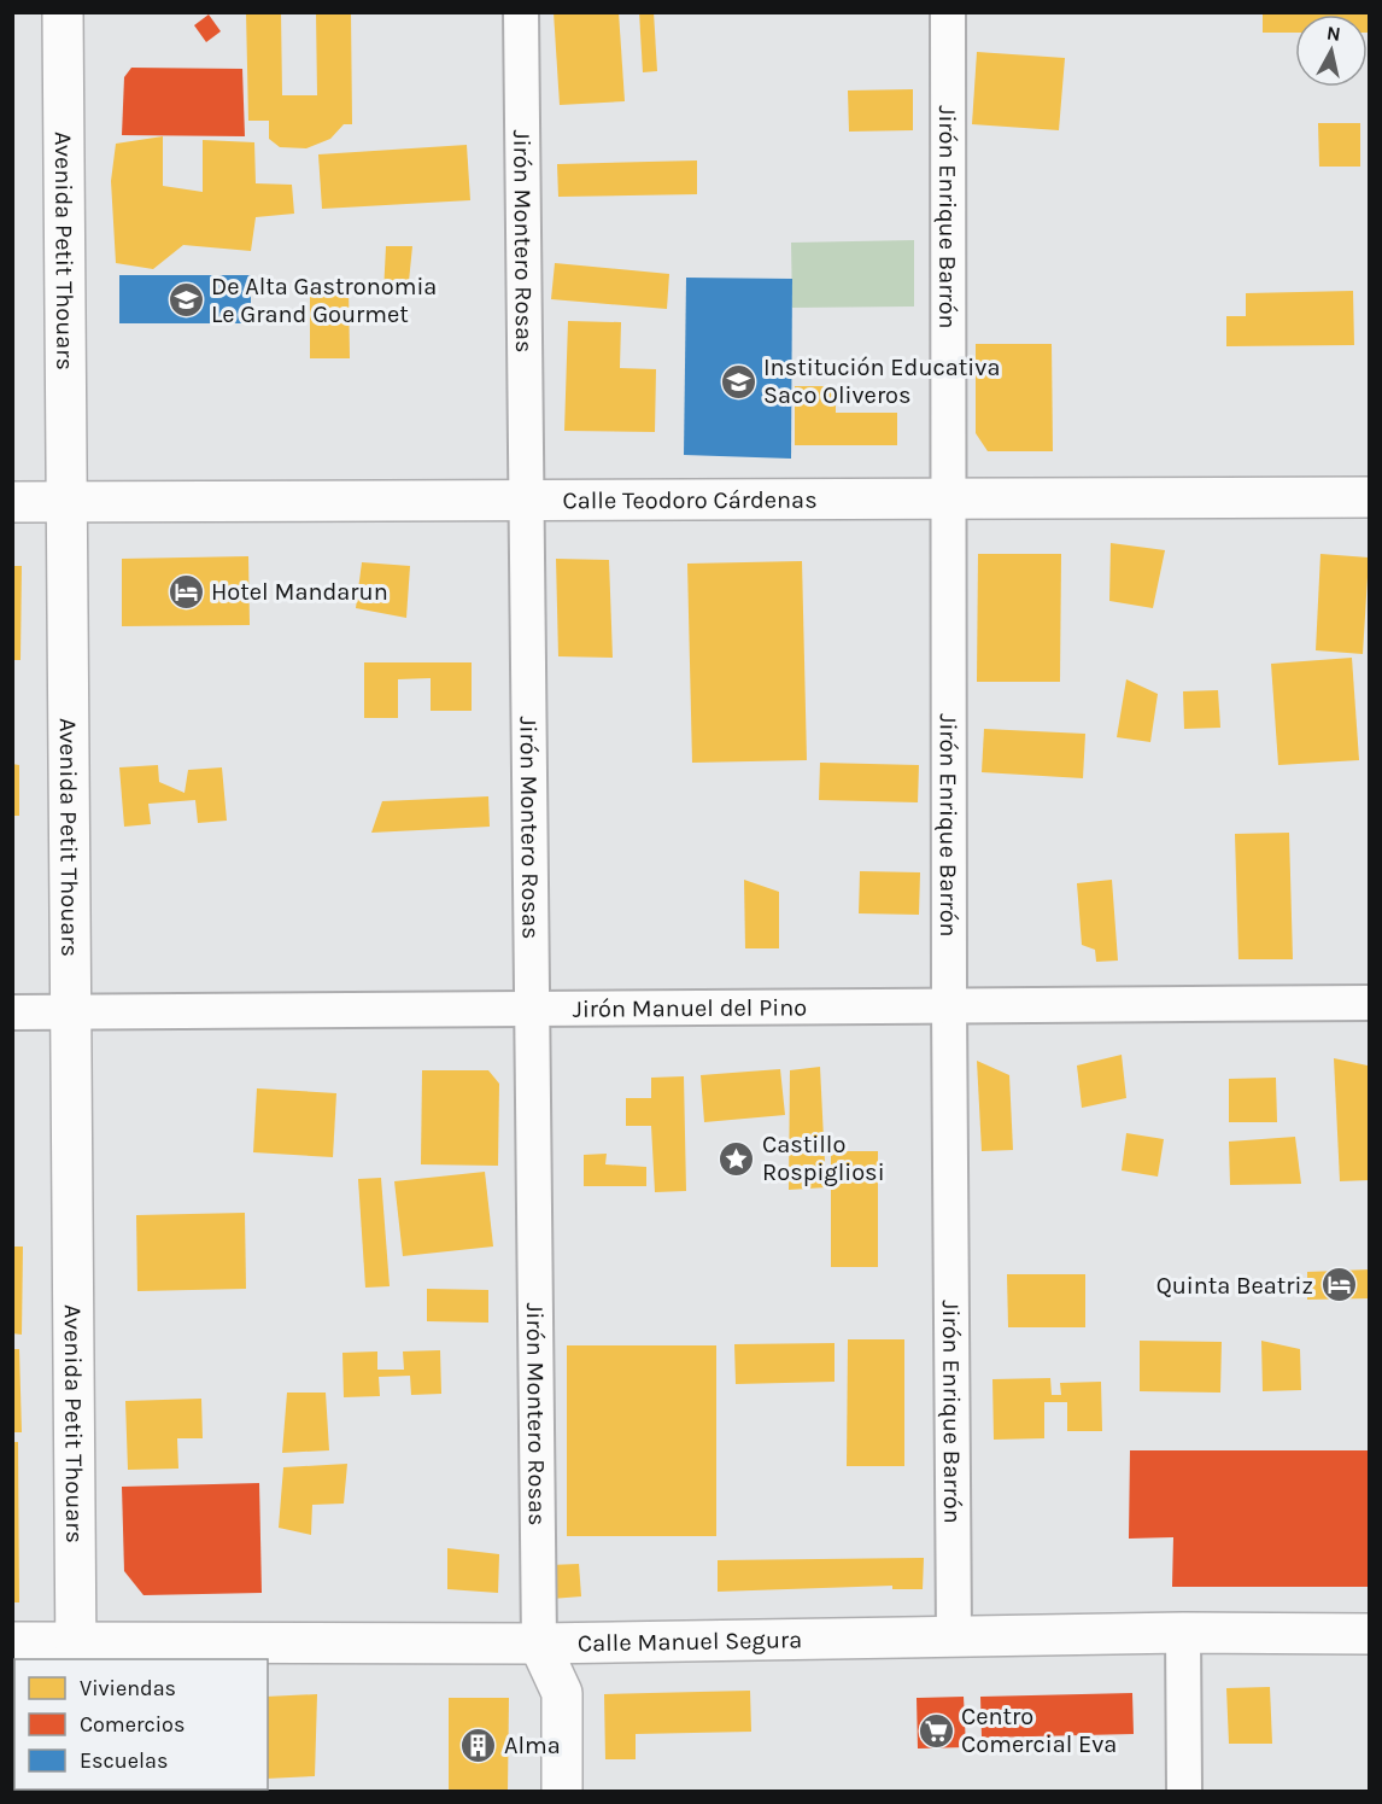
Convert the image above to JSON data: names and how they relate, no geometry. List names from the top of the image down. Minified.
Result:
{"streets":{"street":["Jirón Enrique Barrón","Jirón Montero Rosas","Avenida Petit Thouars","Calle Teodoro Cárdenas","Jirón Manuel del Pino","Calle Manuel Segura"]},"crossings":[["Jirón Enrique Barrón","Calle Teodoro Cárdenas"],["Jirón Enrique Barrón","Jirón Manuel del Pino"],["Jirón Enrique Barrón","Calle Manuel Segura"],["Jirón Montero Rosas","Calle Teodoro Cárdenas"],["Jirón Montero Rosas","Jirón Manuel del Pino"],["Jirón Montero Rosas","Calle Manuel Segura"],["Avenida Petit Thouars","Calle Teodoro Cárdenas"],["Avenida Petit Thouars","Jirón Manuel del Pino"],["Avenida Petit Thouars","Calle Manuel Segura"]],"places":{"school or university":["De Alta Gastronomia Le Grand Gourmet","Institución Educativa Saco Oliveros"],"hotel":["Hotel Mandarun","Quinta Beatriz"],"place":["Castillo Rospigliosi"],"supermarket":["Centro Comercial Eva"],"building":["Alma"]},"legend":["Viviendas","Comercios","Escuelas"],"north":"top"}
